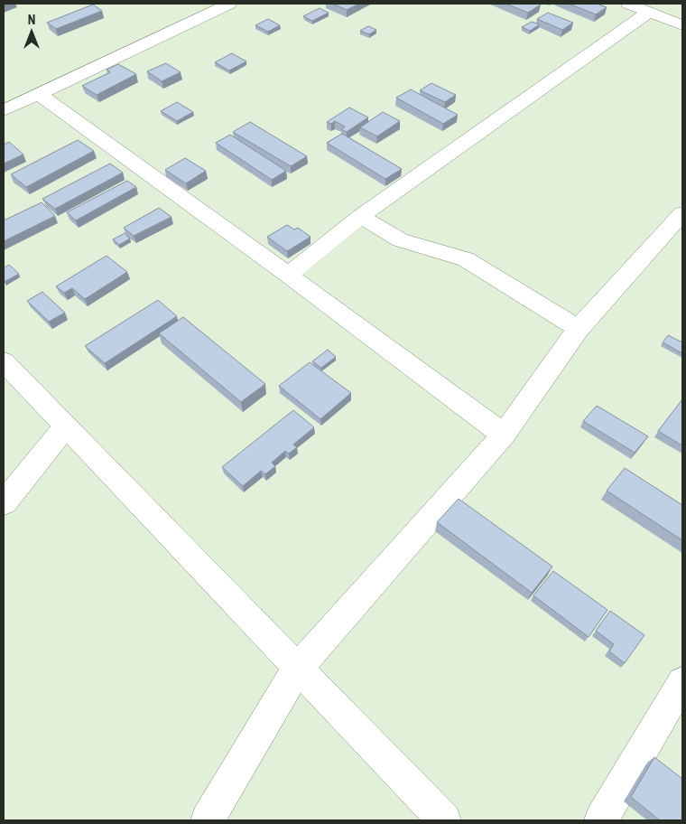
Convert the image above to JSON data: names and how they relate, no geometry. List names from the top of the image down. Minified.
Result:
{"north":"top"}
